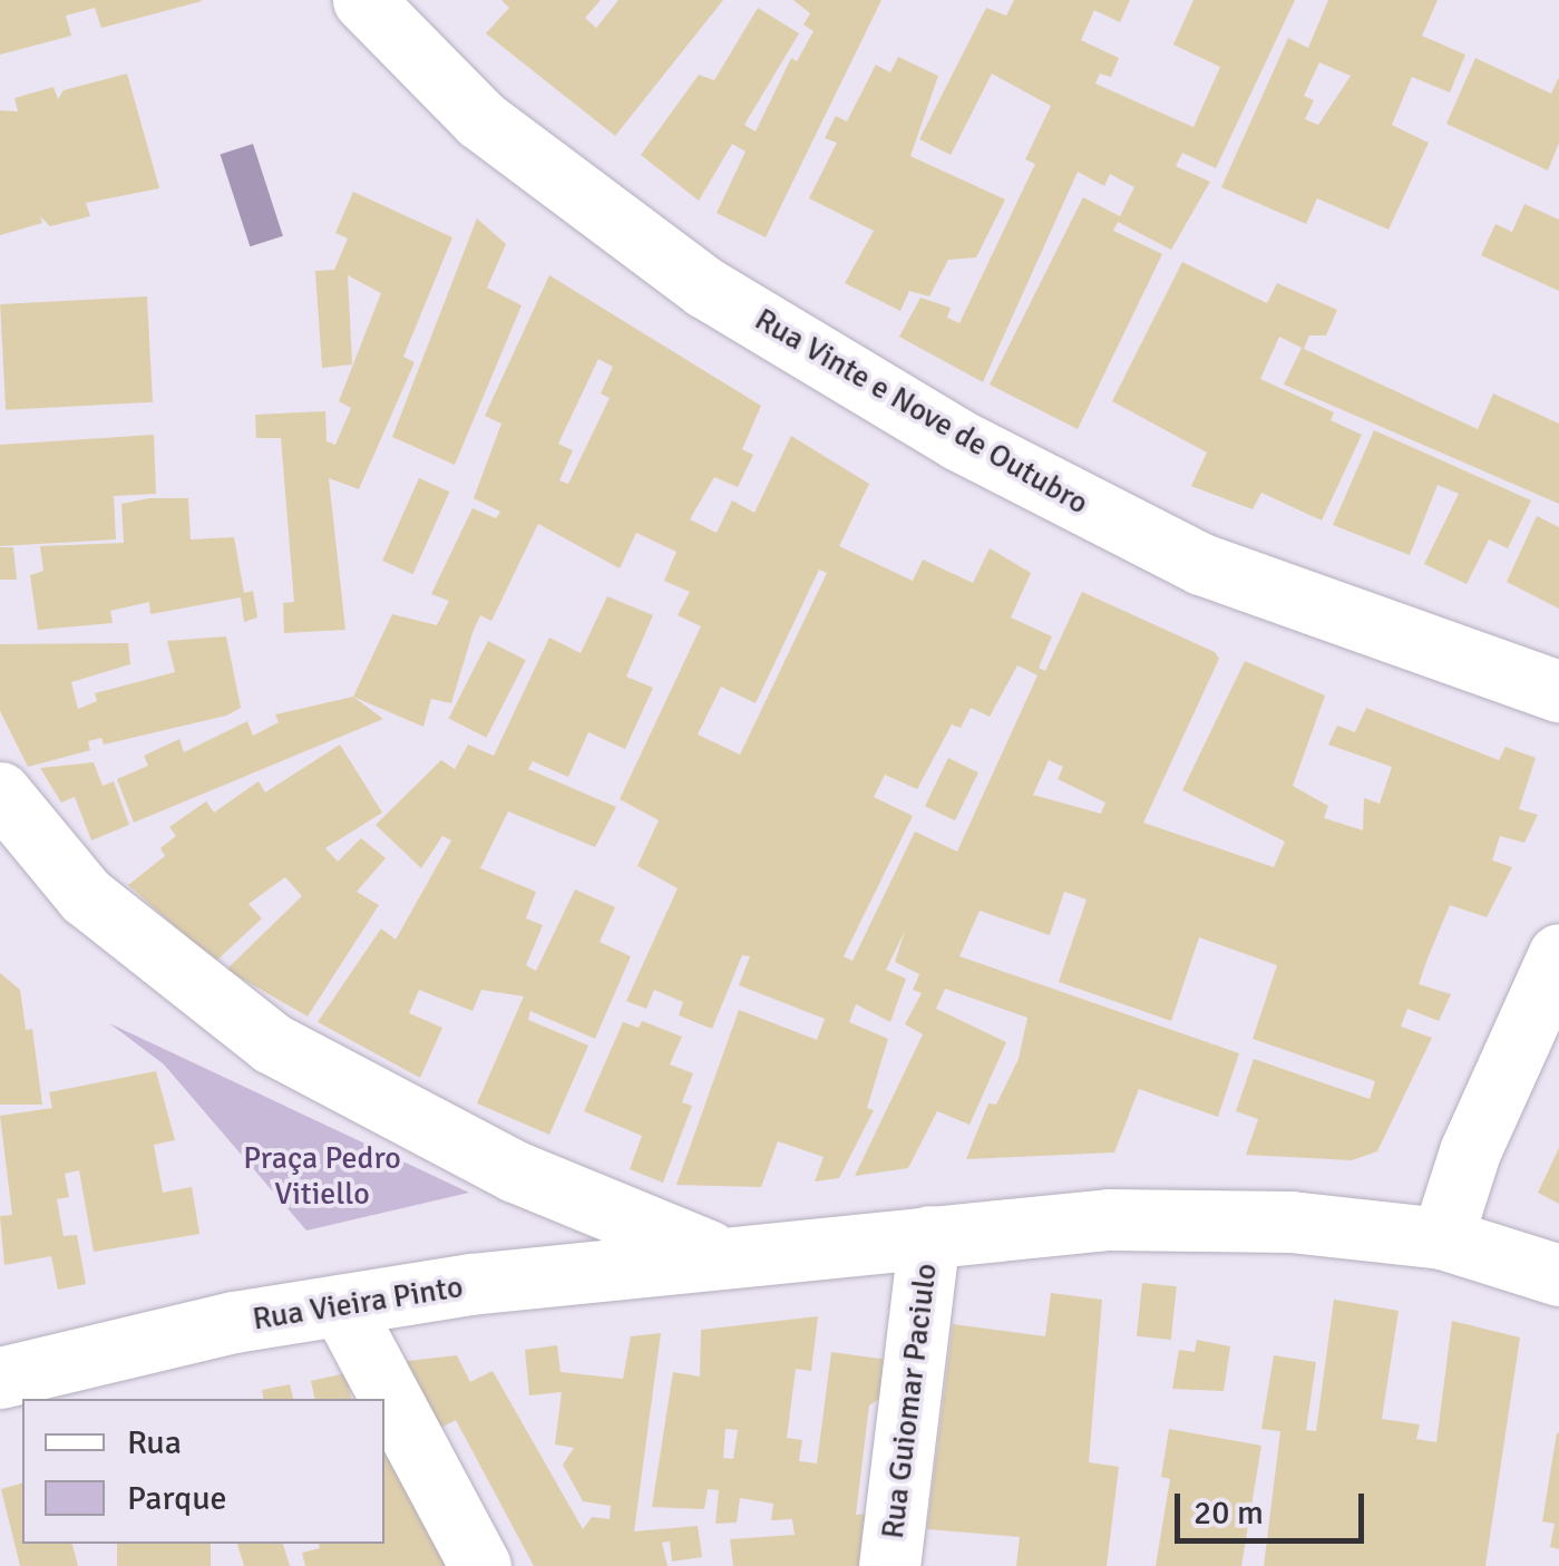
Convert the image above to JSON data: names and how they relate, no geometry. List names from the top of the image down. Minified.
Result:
{"streets":{"street":["Rua Vinte e Nove de Outubro","Rua Vieira Pinto","Rua Guiomar Paciulo"]},"crossings":[["Rua Vieira Pinto","Rua Guiomar Paciulo"]],"parks":["Praça Pedro Vitiello"],"legend":["Rua","Parque"],"scale_bar":"20 m"}
